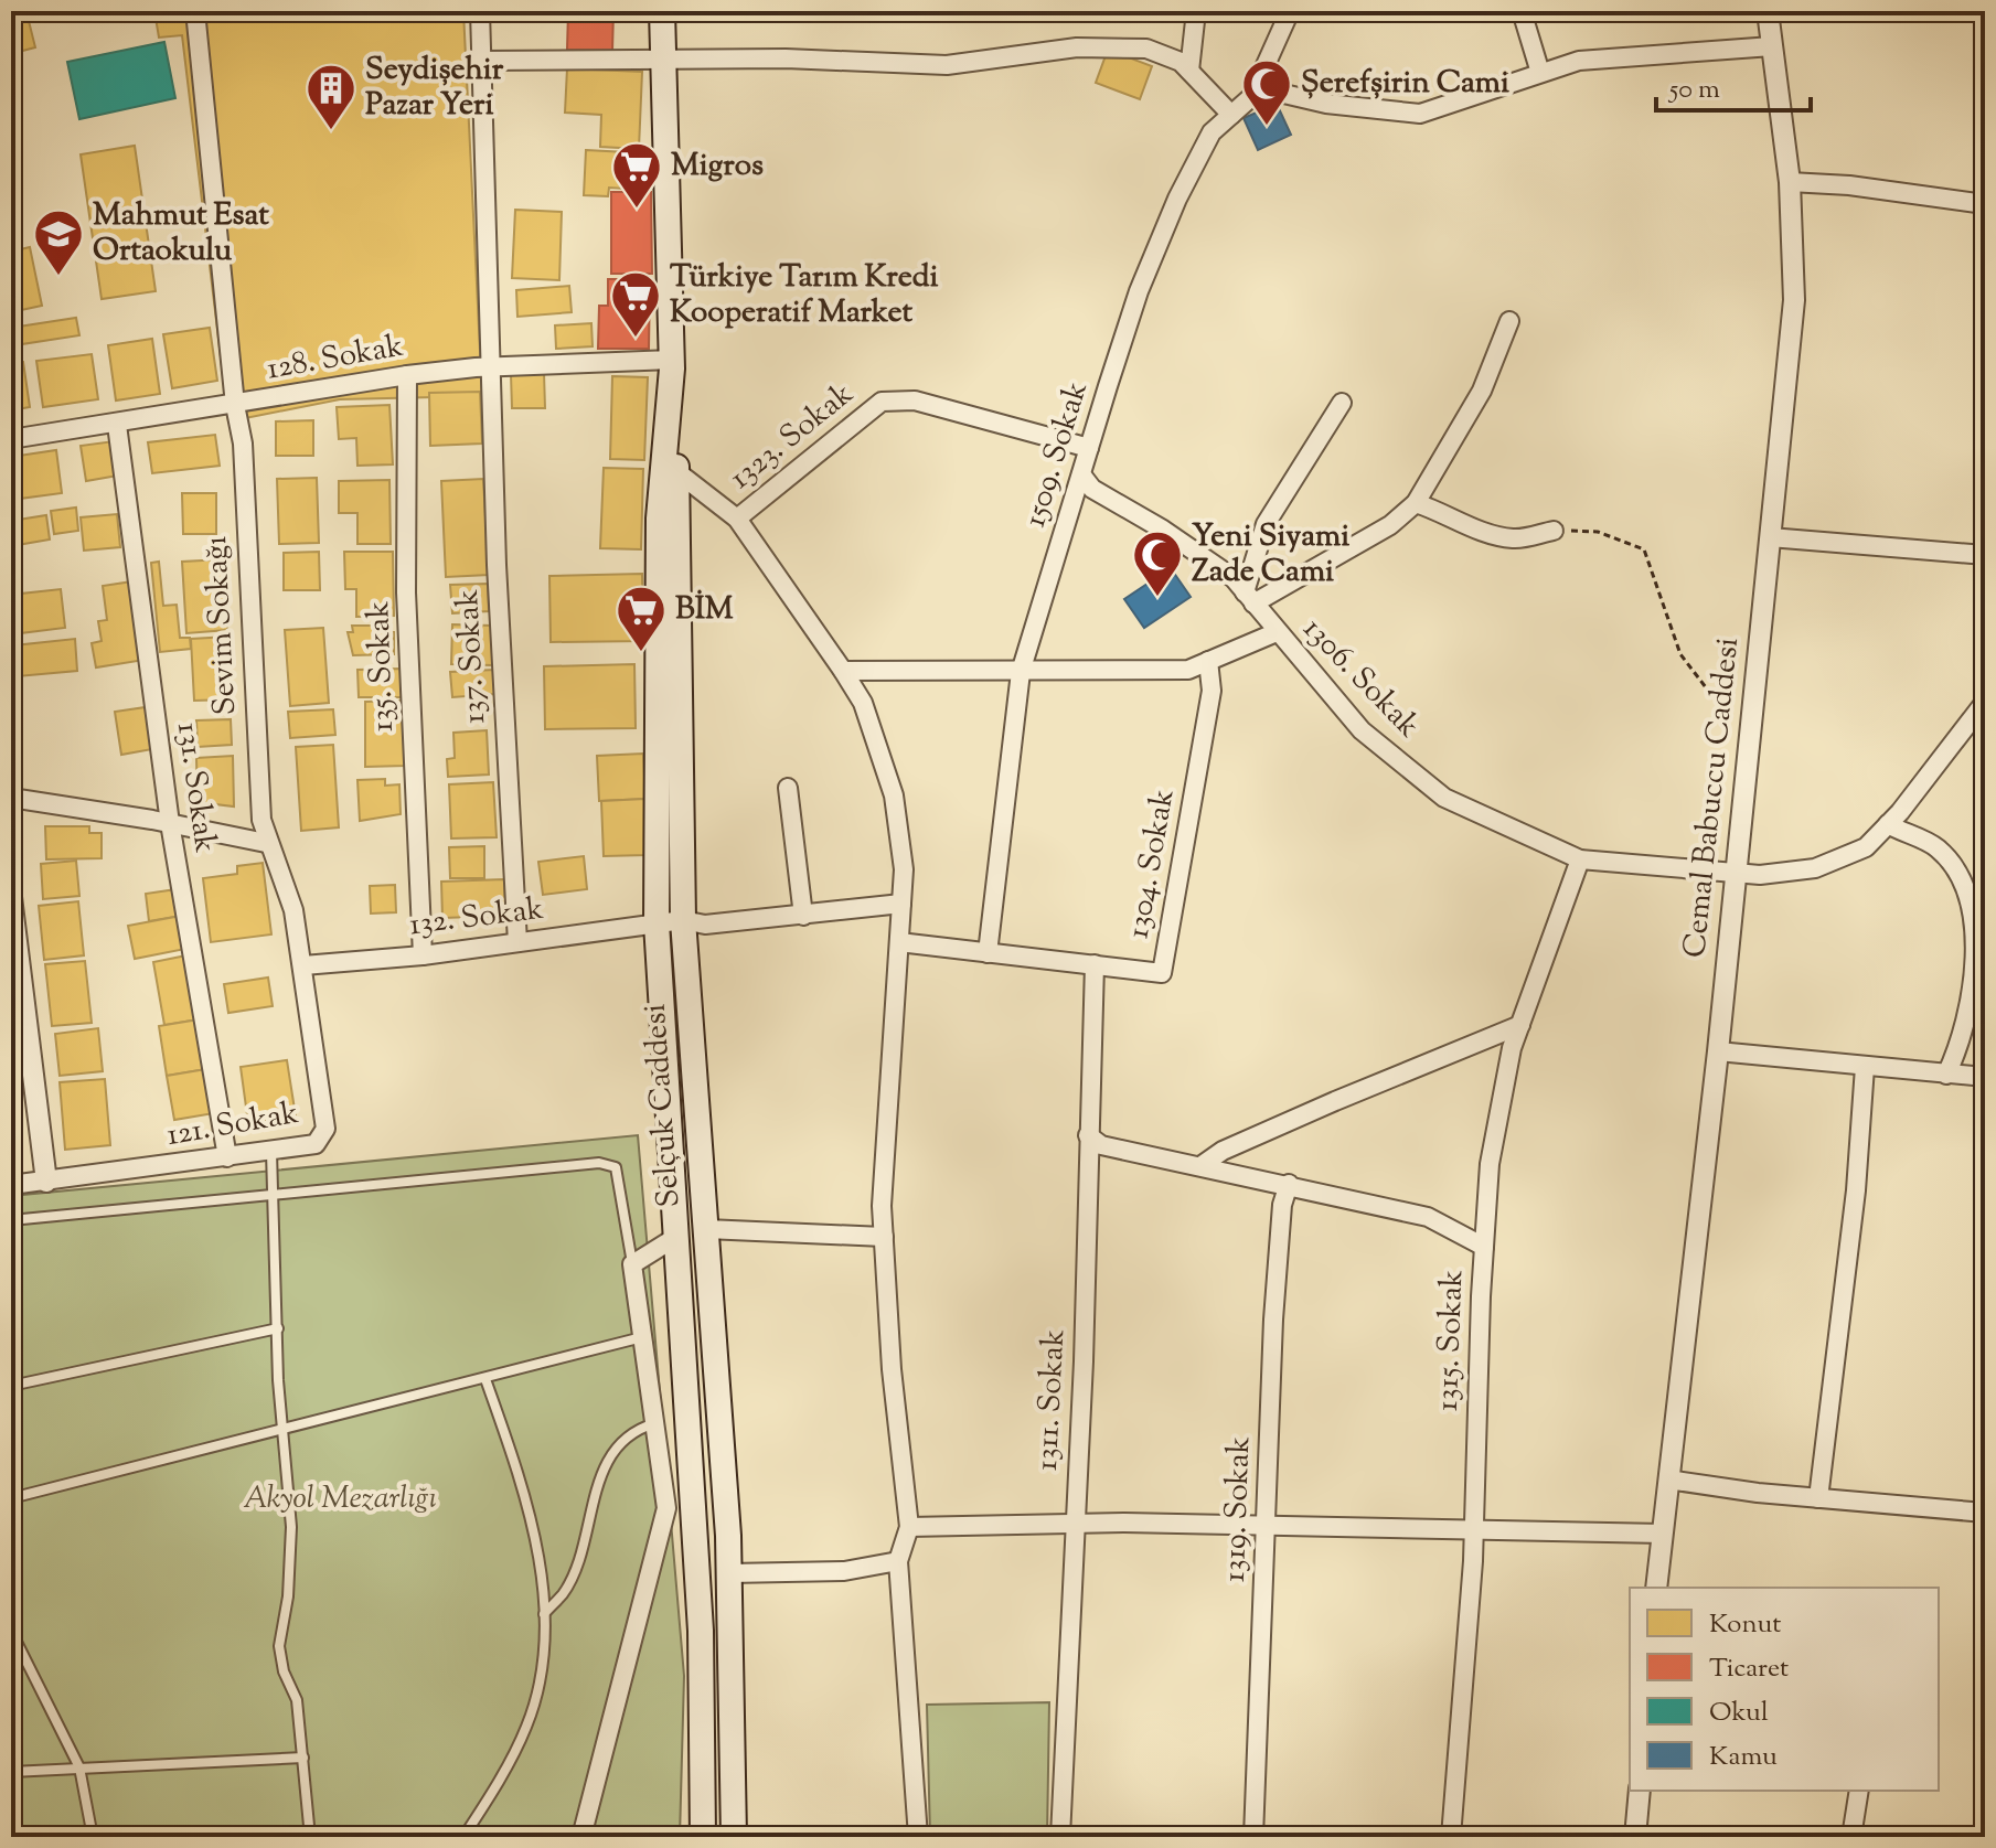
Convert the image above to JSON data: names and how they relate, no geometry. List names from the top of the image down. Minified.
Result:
{"streets":{"main road":["Selçuk Caddesi"],"street":["128. Sokak","1323. Sokak","1509. Sokak","Sevim Sokağı","137. Sokak","135. Sokak","1306. Sokak","131. Sokak","Cemal Babuccu Caddesi","1304. Sokak","132. Sokak","121. Sokak","1315. Sokak","1311. Sokak","1319. Sokak"]},"crossings":[["128. Sokak","Sevim Sokağı"],["128. Sokak","137. Sokak"],["128. Sokak","135. Sokak"],["128. Sokak","131. Sokak"],["128. Sokak","Selçuk Caddesi"],["1323. Sokak","1509. Sokak"],["1509. Sokak","1306. Sokak"],["1509. Sokak","1304. Sokak"],["Sevim Sokağı","121. Sokak"],["137. Sokak","132. Sokak"],["135. Sokak","132. Sokak"],["1306. Sokak","Cemal Babuccu Caddesi"],["1306. Sokak","1315. Sokak"],["131. Sokak","121. Sokak"],["1304. Sokak","1311. Sokak"],["132. Sokak","Selçuk Caddesi"],["132. Sokak","121. Sokak"]],"parks":["Akyol Mezarlığı"],"places":{"mosque":["Şerefşirin Cami","Yeni Siyami Zade Cami"],"building":["Seydişehir Pazar Yeri"],"supermarket":["Migros","Türkiye Tarım Kredi Kooperatif Market","BİM"],"school or university":["Mahmut Esat Ortaokulu"]},"legend":["Konut","Ticaret","Okul","Kamu"],"scale_bar":"50 m"}
